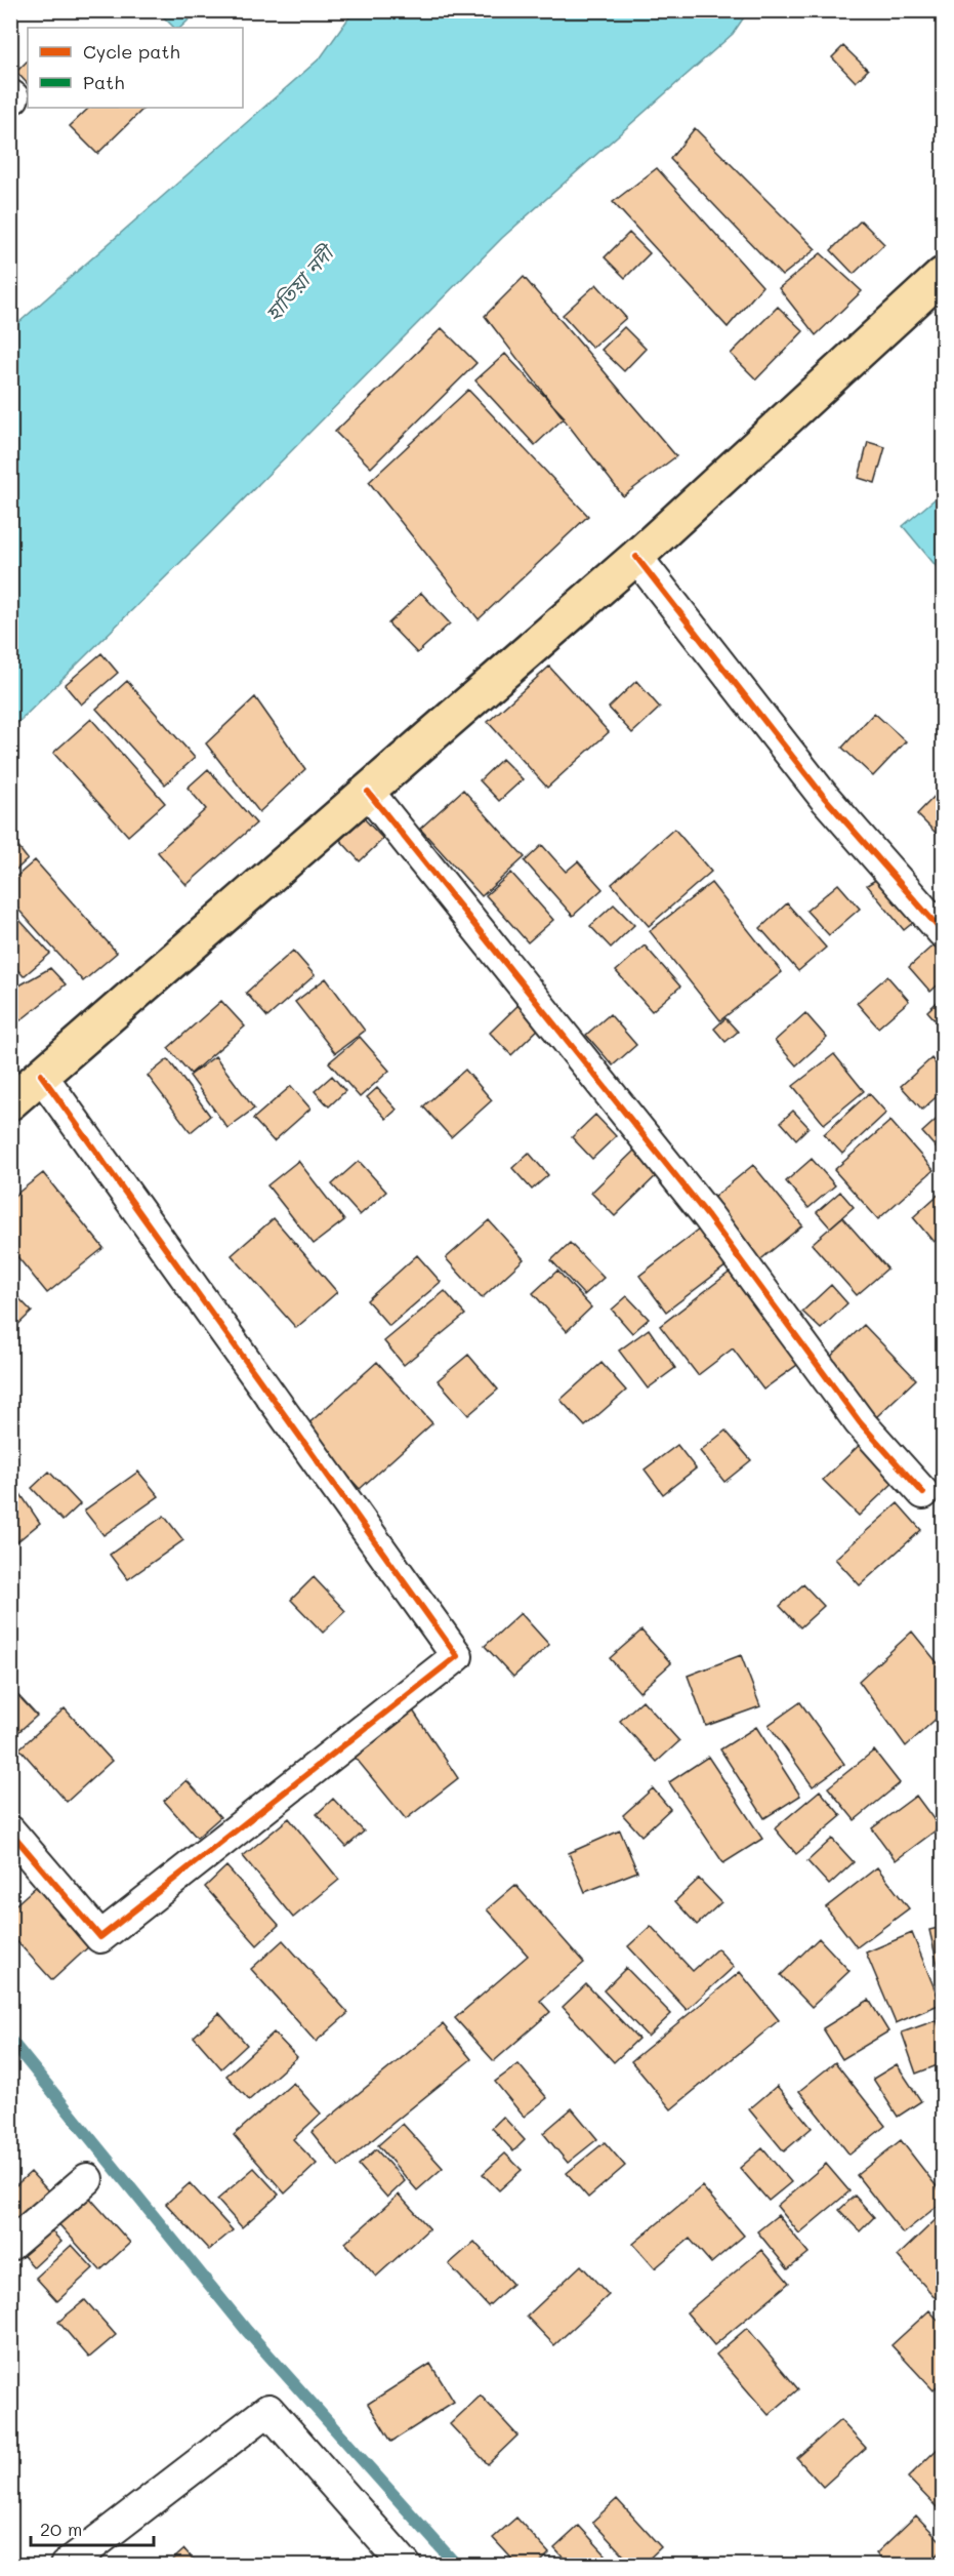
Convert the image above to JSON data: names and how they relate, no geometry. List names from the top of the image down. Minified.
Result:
{"water":["হাতিয়া নদী"],"legend":["Cycle path","Path"],"scale_bar":"20 m"}
